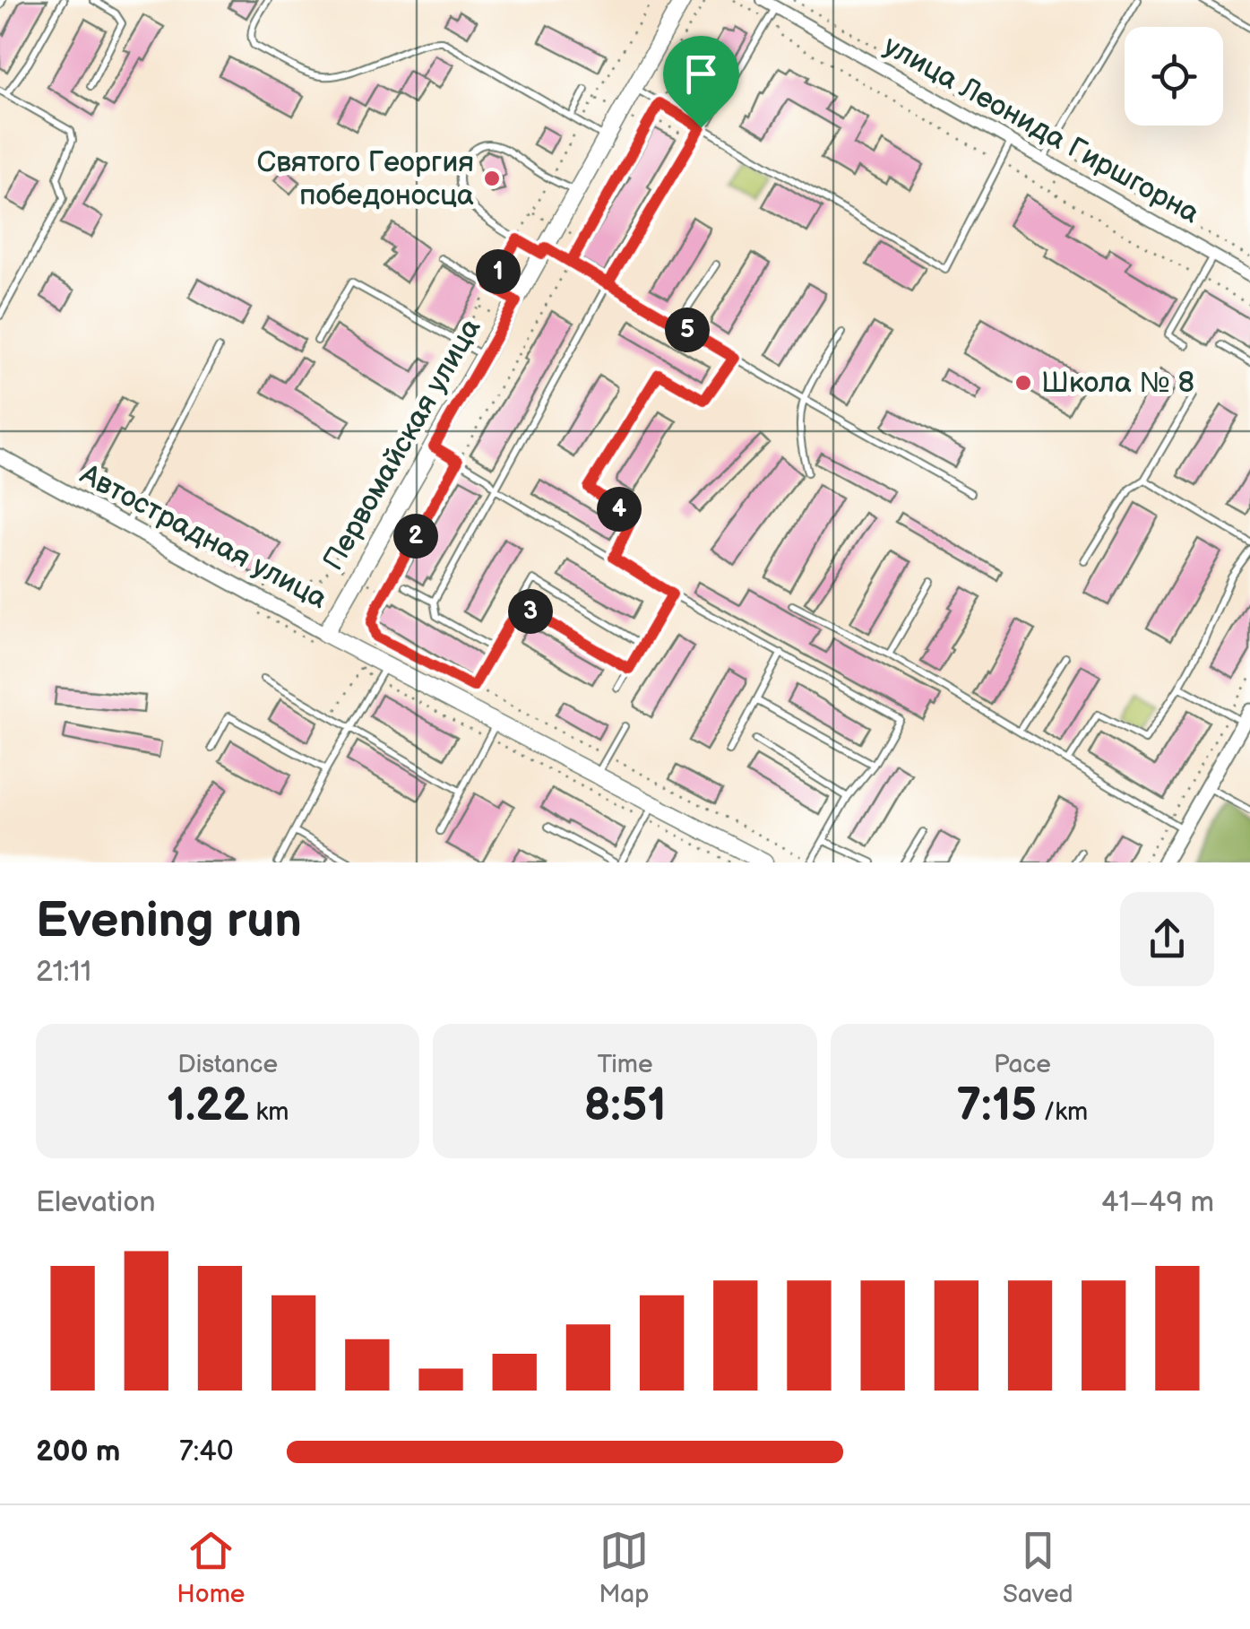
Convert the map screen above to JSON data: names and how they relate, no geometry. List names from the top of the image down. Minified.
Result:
{"streets":{"main road":["Первомайская улица","Автострадная улица"],"street":["улица Леонида Гиршгорна"]},"crossings":[["Первомайская улица","Автострадная улица"]],"places":["Святого Георгия победоносца","Школа № 8"],"page":{"pins":["1","5","4","2","3"],"heading":["Evening run","21:11"],"stats":[["Distance","1.22 km"],["Time","8:51"],["Pace","7:15 /km"]],"chart":["Elevation","41–49 m"],"list":[{"name":"200 m","note":"7:40"}],"tabs":["Home","Map","Saved"]}}
